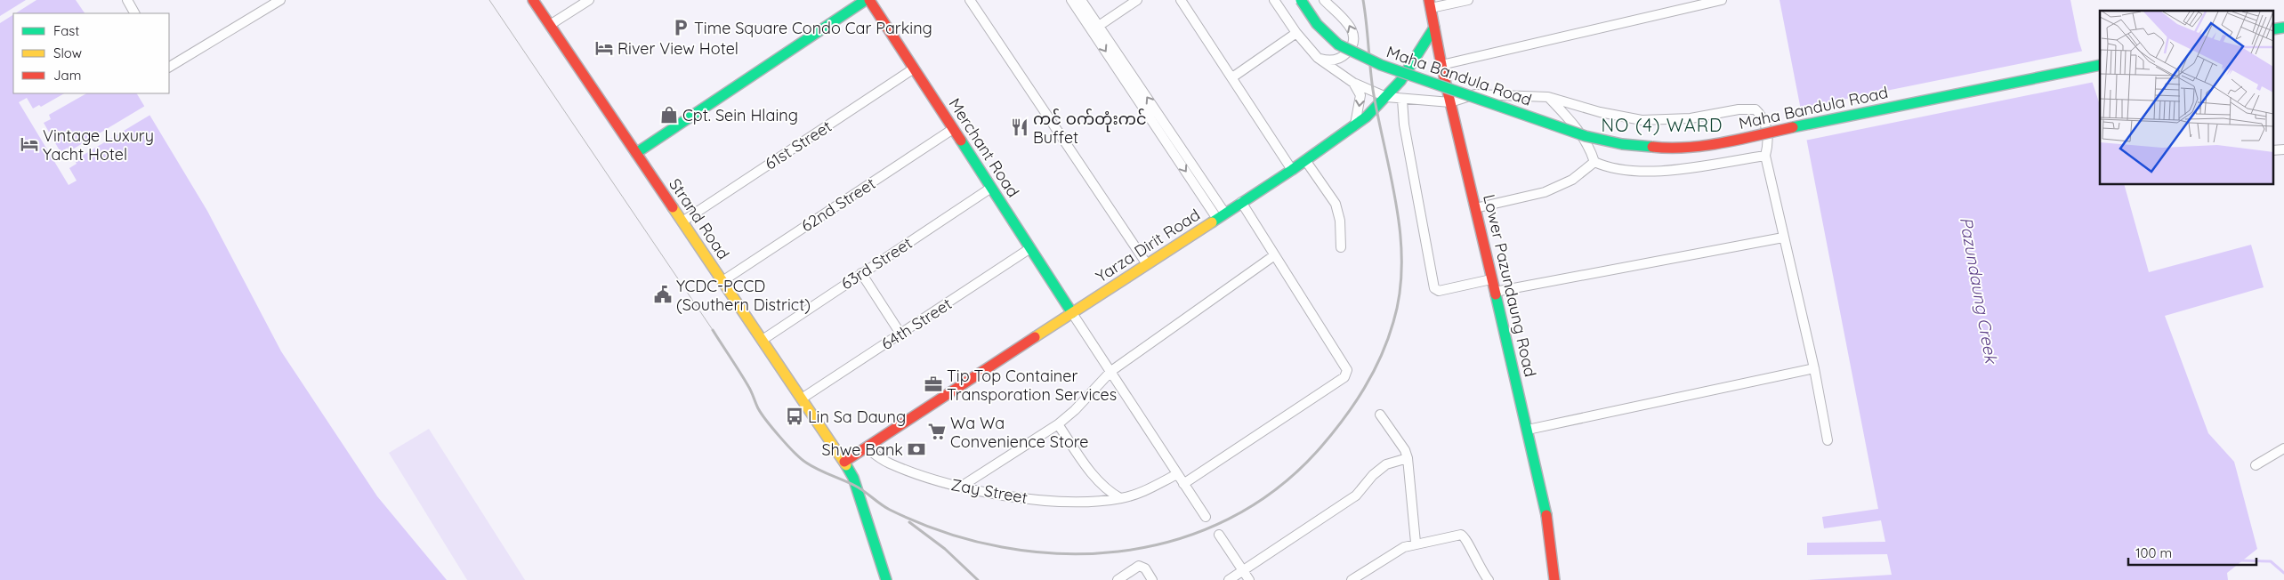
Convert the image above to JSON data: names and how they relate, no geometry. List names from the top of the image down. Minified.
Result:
{"streets":{"main road":["Maha Bandula Road","Merchant Road","Strand Road","Yarza Dirit Road","Lower Pazundaung Road"],"street":["61st Street","62nd Street","63rd Street","64th Street","Zay Street"]},"crossings":[["61st Street","Merchant Road"],["61st Street","Strand Road"],["Merchant Road","62nd Street"],["Merchant Road","Yarza Dirit Road"],["Merchant Road","63rd Street"],["Merchant Road","64th Street"],["62nd Street","Strand Road"],["Strand Road","Yarza Dirit Road"],["Strand Road","63rd Street"],["Strand Road","64th Street"],["Yarza Dirit Road","Lower Pazundaung Road"],["Yarza Dirit Road","Zay Street"]],"districts":["NO (4) WARD"],"water":["Pazundaung Creek"],"places":{"parking":["Time Square Condo Car Parking"],"hotel":["River View Hotel","Vintage Luxury Yacht Hotel"],"shop":["Cpt. Sein Hlaing"],"restaurant":["ကင် ဝက်တုံးကင် Buffet"],"public building":["YCDC-PCCD (Southern District)"],"office":["Tip Top Container Transporation Services"],"bus stop":["Lin Sa Daung"],"supermarket":["Wa Wa Convenience Store"],"bank":["Shwe Bank"]},"legend":["Fast","Slow","Jam"],"scale_bar":"100 m"}
